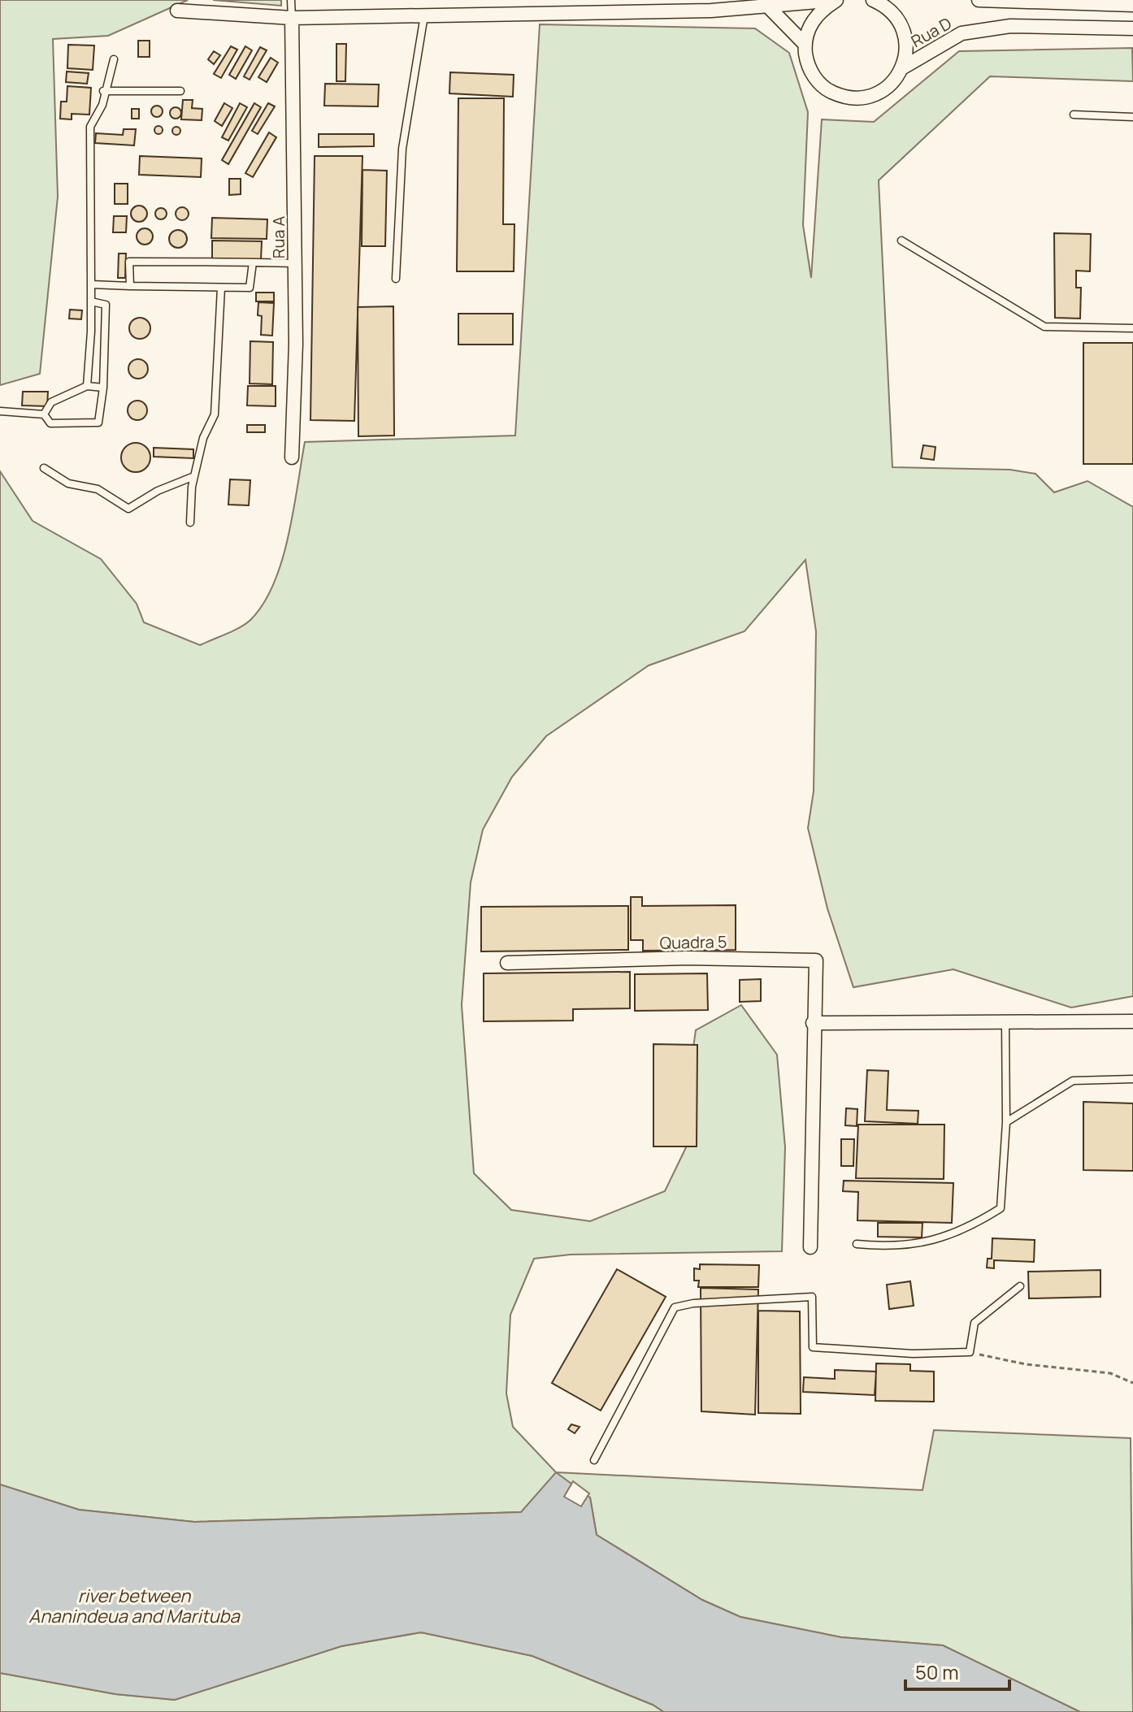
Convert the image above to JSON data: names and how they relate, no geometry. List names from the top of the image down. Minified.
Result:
{"streets":{"street":["Rua D","Rua A","Quadra 5"]},"water":["river between Ananindeua and Marituba"],"scale_bar":"50 m"}
